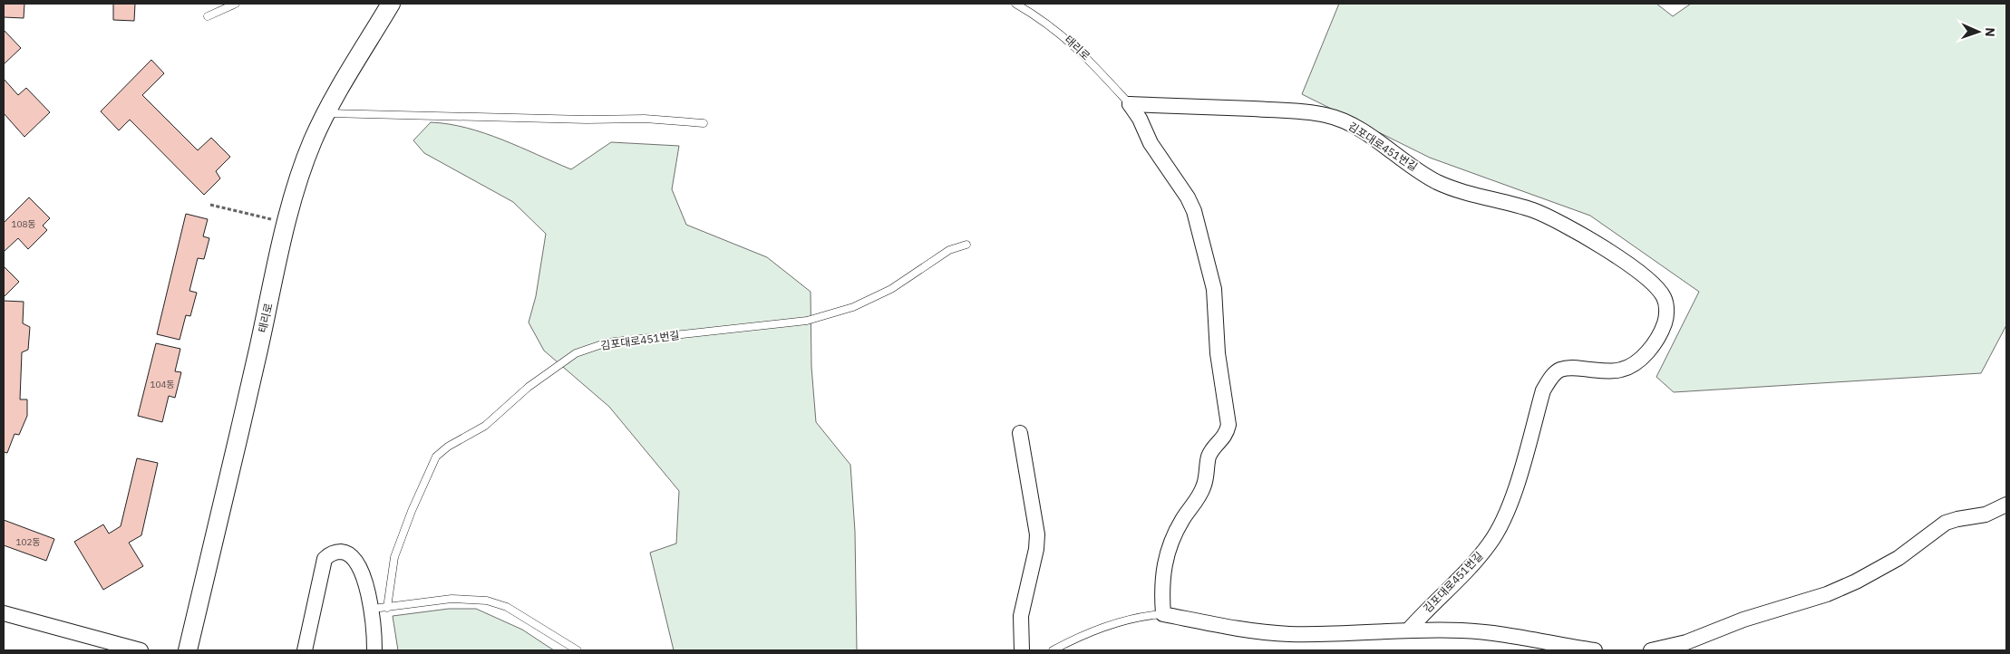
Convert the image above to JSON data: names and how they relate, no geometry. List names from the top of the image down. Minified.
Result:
{"streets":{"street":["태리로","김포대로451번길"]},"crossings":[["태리로","김포대로451번길"]],"house_numbers":["108동","104동","102동"],"north":"right"}
